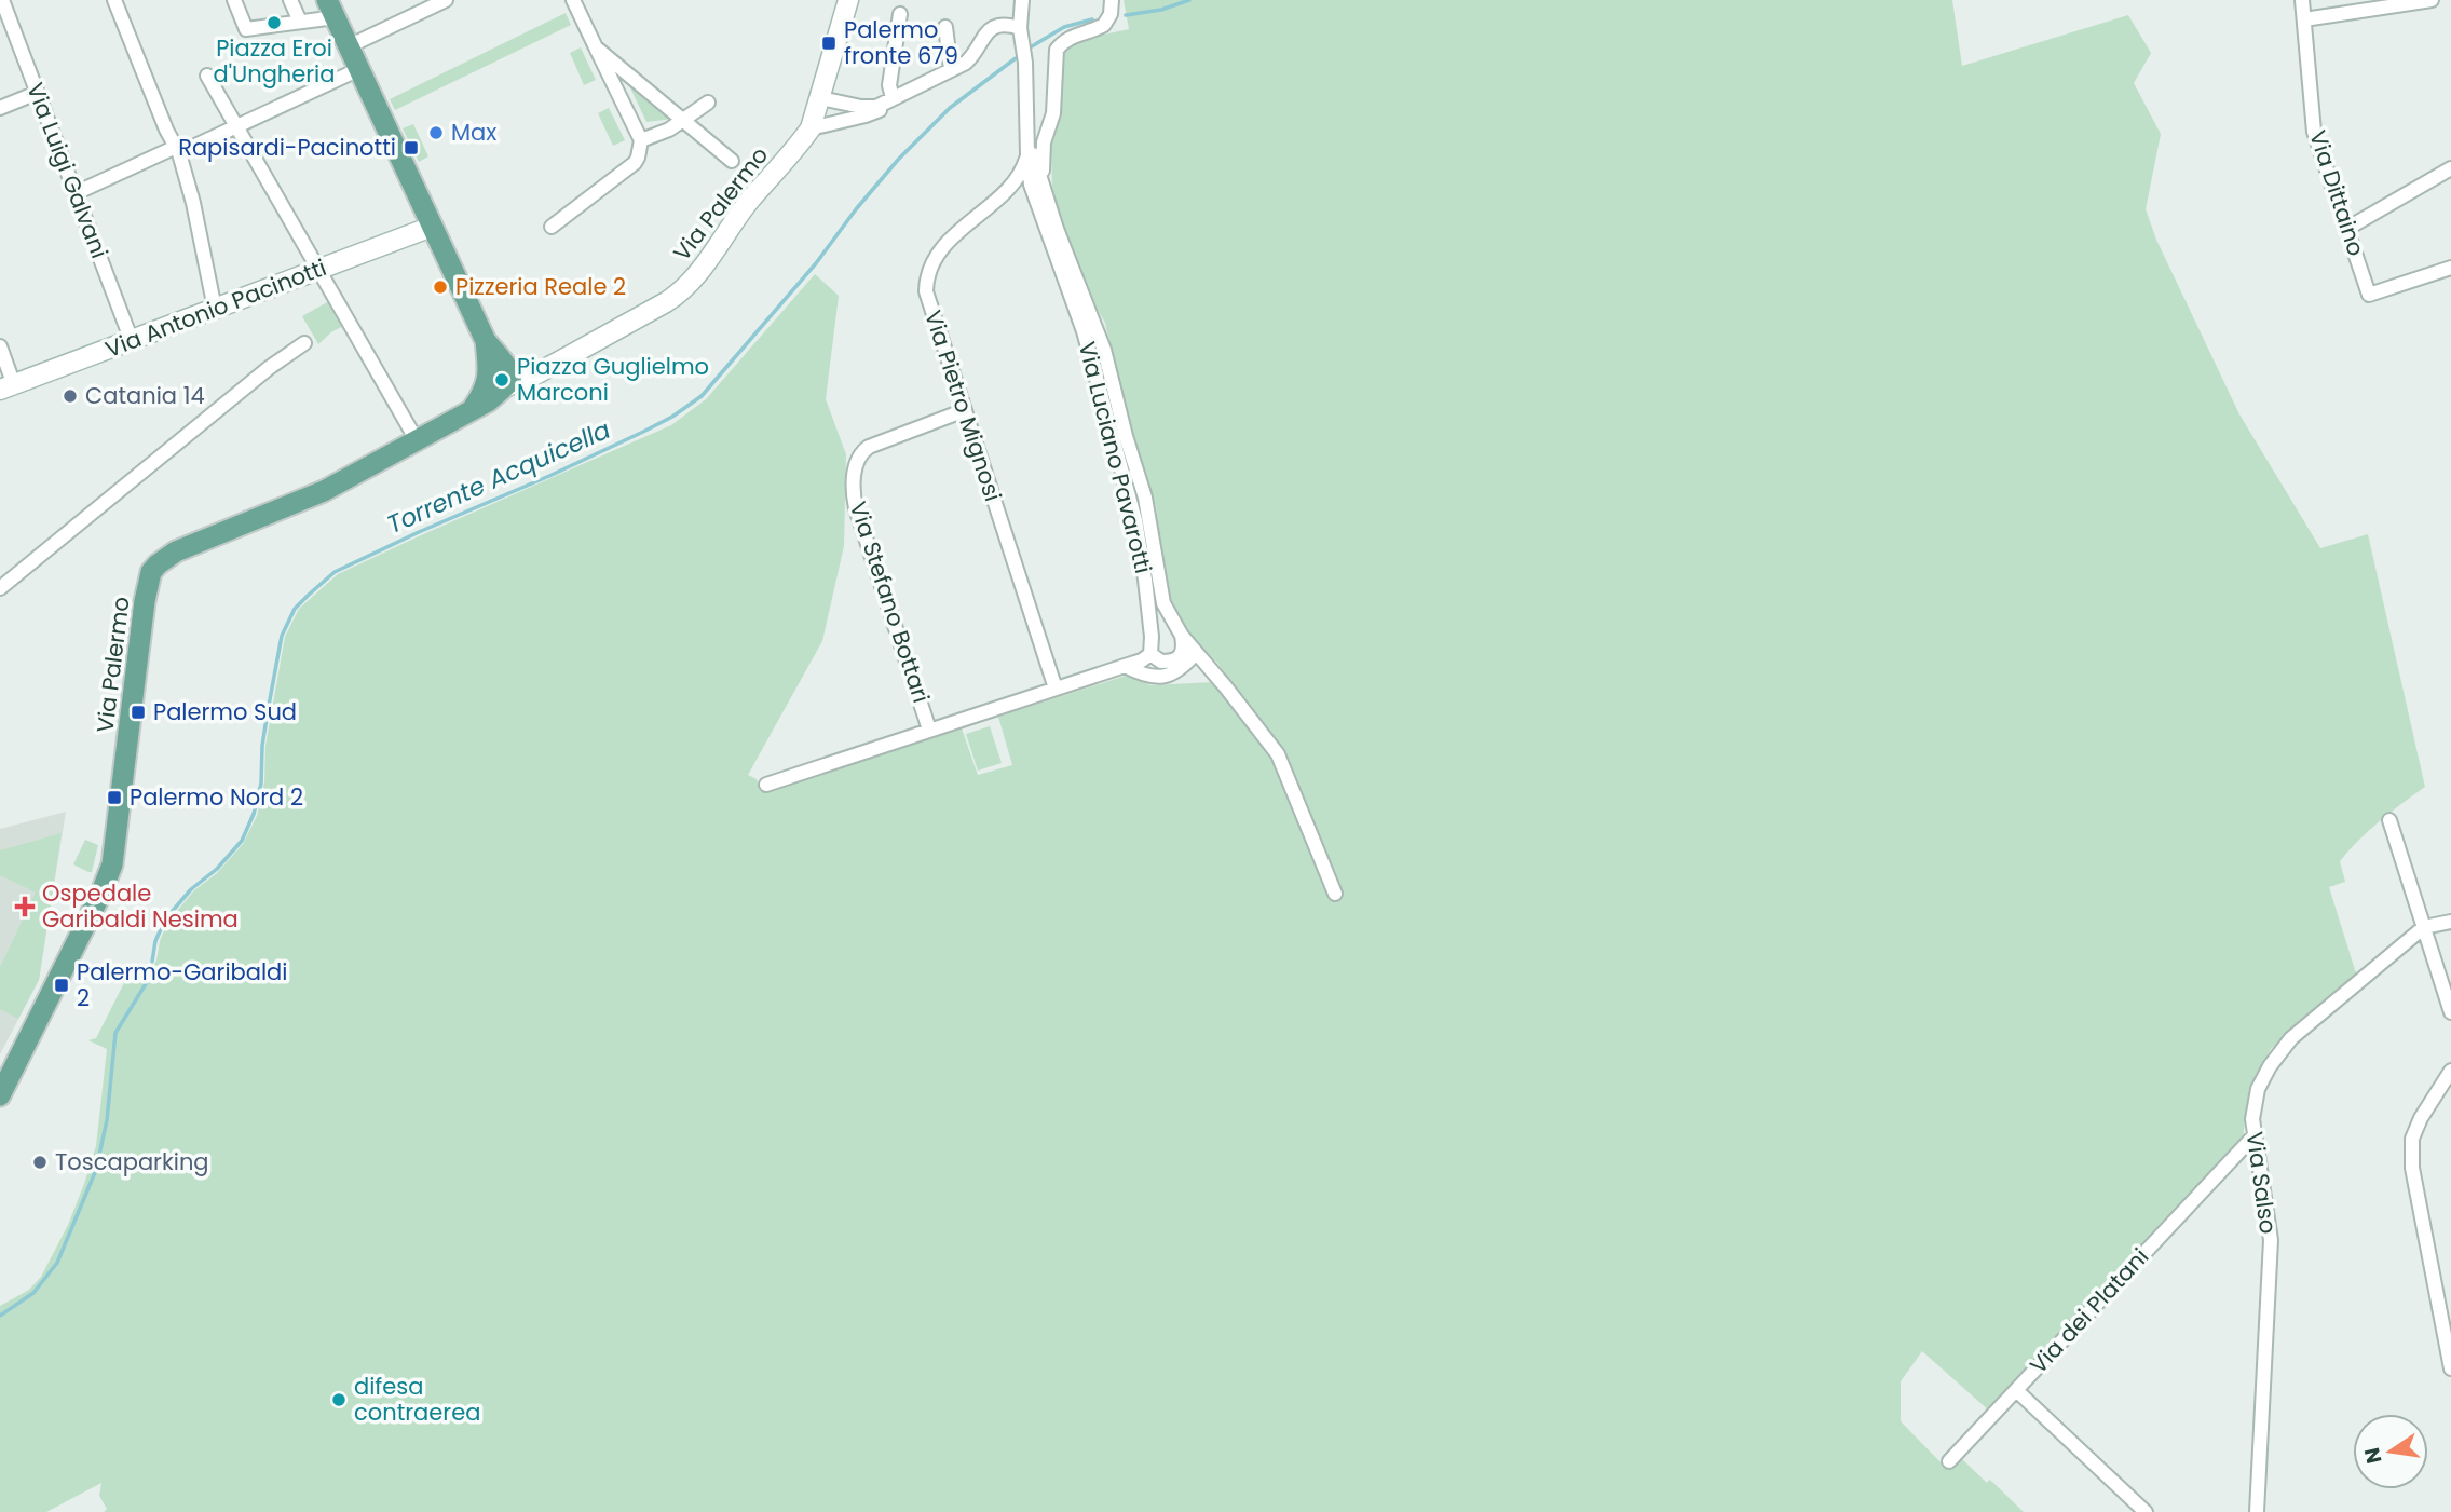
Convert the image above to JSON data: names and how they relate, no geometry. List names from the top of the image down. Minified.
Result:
{"streets":{"main road":["Via Palermo","Via Antonio Pacinotti"],"street":["Via Luigi Galvani","Via Dittaino","Via Pietro Mignosi","Via Luciano Pavarotti","Via Stefano Bottari","Via Salso","Via dei Platani"]},"crossings":[["Via Luigi Galvani","Via Antonio Pacinotti"],["Via Pietro Mignosi","Via Luciano Pavarotti"],["Via Pietro Mignosi","Via Stefano Bottari"],["Via Salso","Via dei Platani"]],"water":["Torrente Acquicella"],"places":{"other":["Piazza Eroi d'Ungheria","Max","Pizzeria Reale 2","Piazza Guglielmo Marconi","Catania 14","Toscaparking","difesa contraerea"],"transit":["Palermo fronte 679","Rapisardi-Pacinotti","Palermo Sud","Palermo Nord 2","Palermo-Garibaldi 2"],"health":["Ospedale Garibaldi Nesima"]},"north":"left"}
